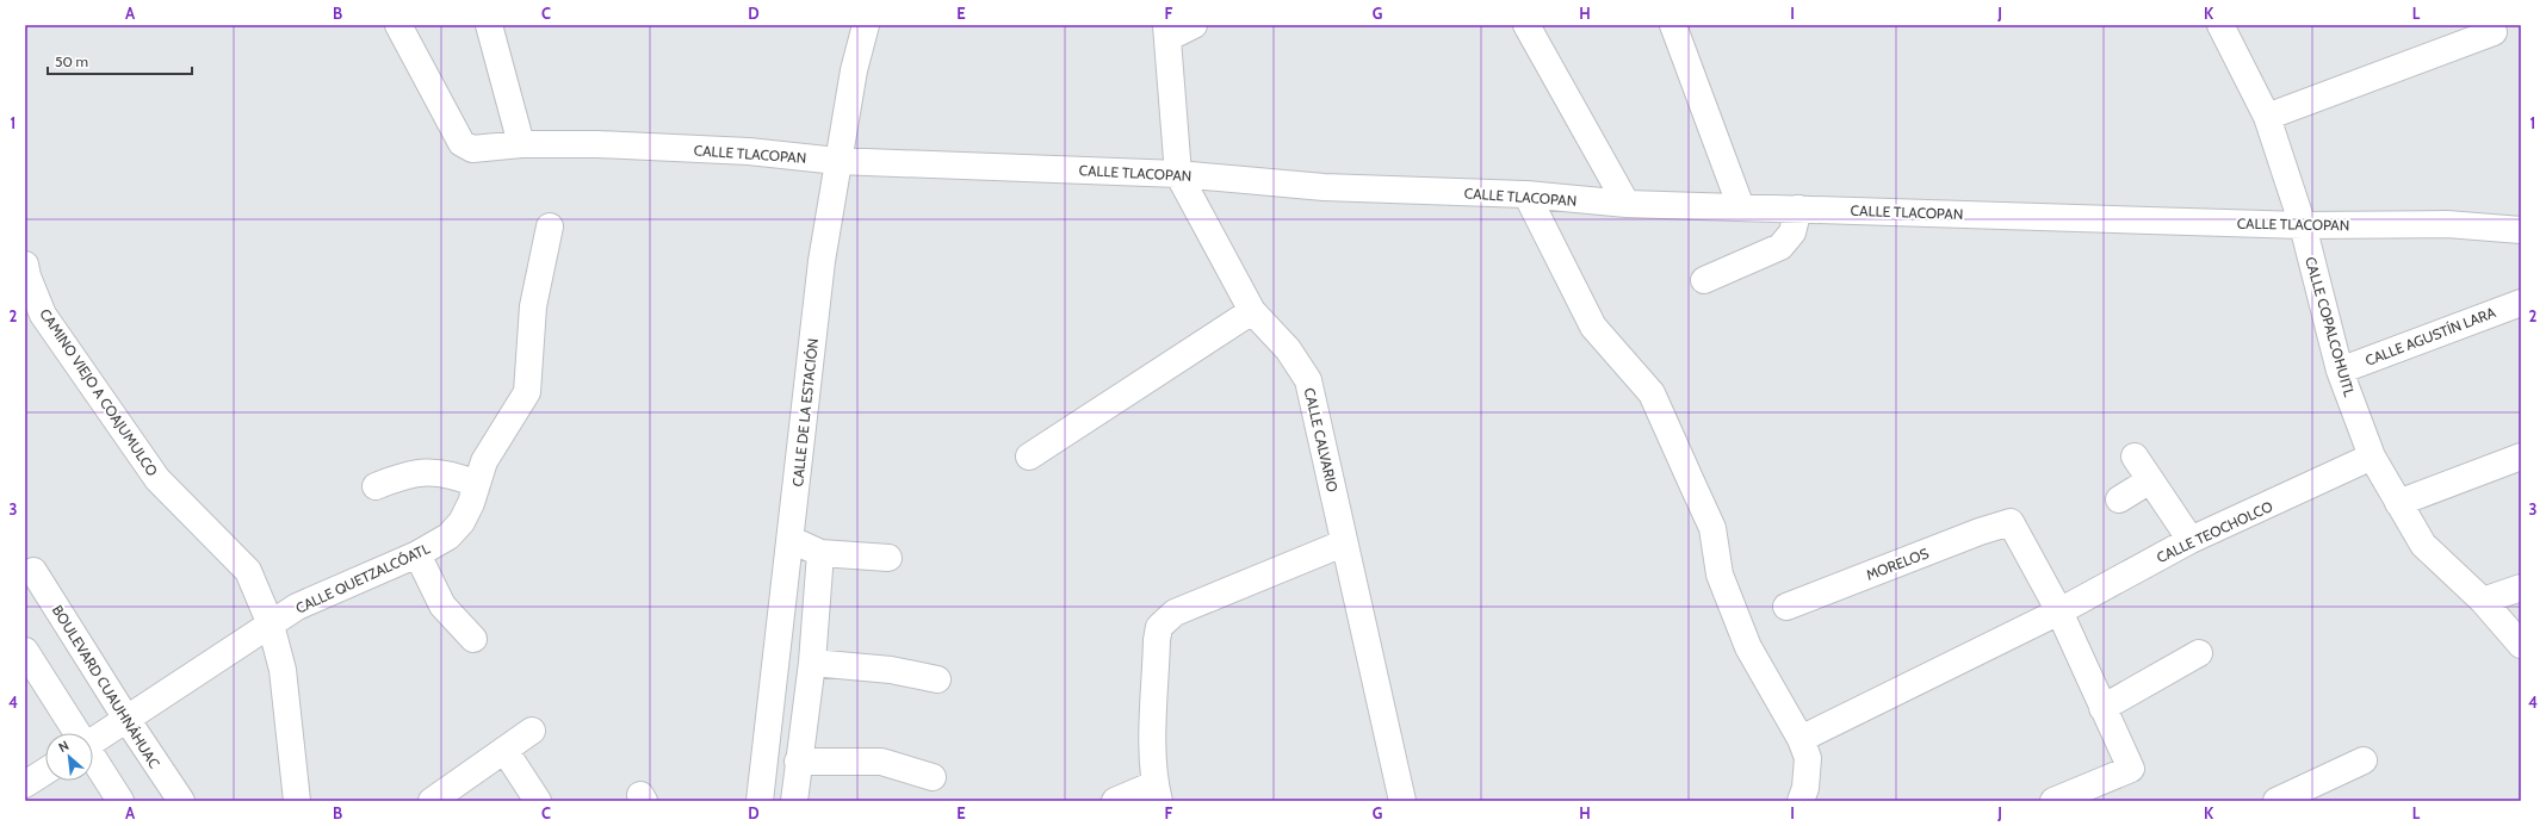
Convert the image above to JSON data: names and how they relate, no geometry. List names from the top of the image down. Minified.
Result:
{"streets":{"street":["CALLE TLACOPAN","CALLE COPALCOHUITL","CALLE AGUSTÍN LARA","CAMINO VIEJO A COAJUMULCO","CALLE DE LA ESTACIÓN","CALLE CALVARIO","CALLE TEOCHOLCO","MORELOS","CALLE QUETZALCÓATL","BOULEVARD CUAUHNÁHUAC"]},"crossings":[["CALLE TLACOPAN","CALLE COPALCOHUITL"],["CALLE TLACOPAN","CALLE DE LA ESTACIÓN"],["CALLE TLACOPAN","CALLE CALVARIO"],["CALLE COPALCOHUITL","CALLE AGUSTÍN LARA"],["CALLE COPALCOHUITL","CALLE TEOCHOLCO"],["CAMINO VIEJO A COAJUMULCO","CALLE QUETZALCÓATL"],["CALLE TEOCHOLCO","MORELOS"],["CALLE QUETZALCÓATL","BOULEVARD CUAUHNÁHUAC"]],"scale_bar":"50 m","north":"top left","grid":{"columns":["A","B","C","D","E","F","G","H","I","J","K","L"],"rows":["1","2","3","4"]}}
